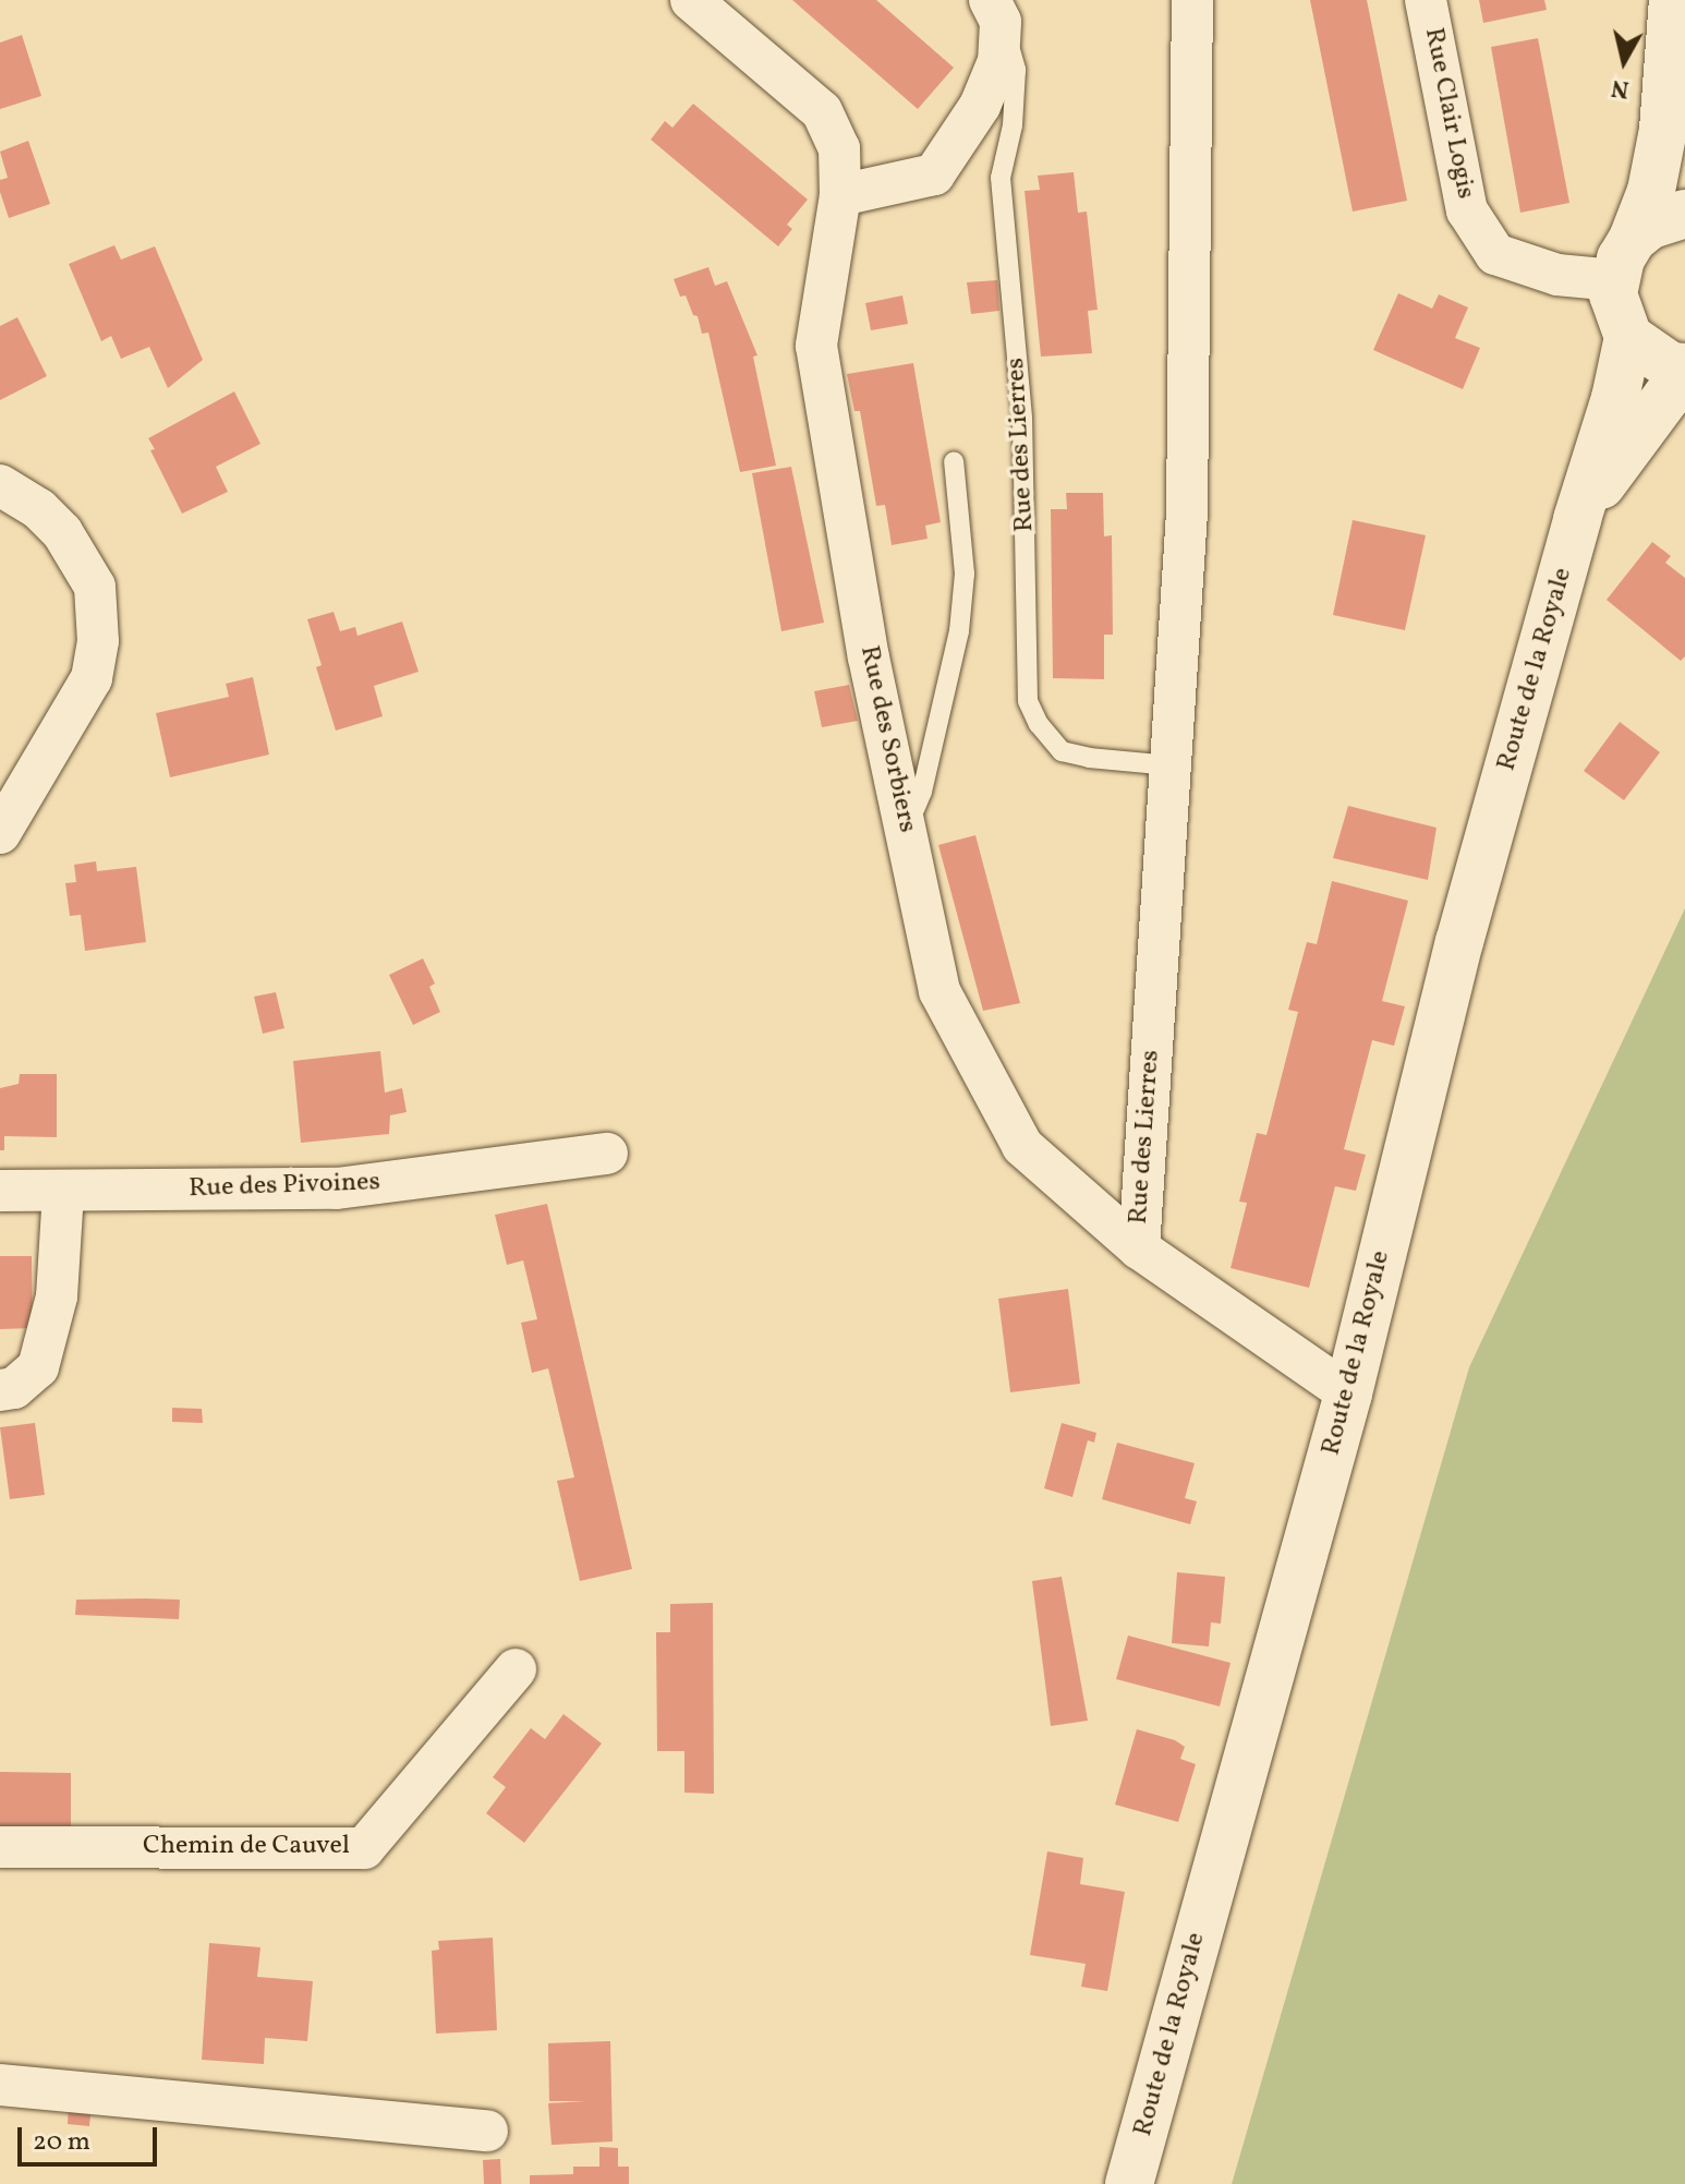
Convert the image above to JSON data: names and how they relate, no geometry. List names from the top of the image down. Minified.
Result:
{"streets":{"main road":["Route de la Royale"],"street":["Rue Clair Logis","Rue des Lierres","Rue des Sorbiers","Rue des Pivoines","Chemin de Cauvel"]},"crossings":[["Rue des Lierres","Rue des Sorbiers"],["Route de la Royale","Rue des Sorbiers"]],"scale_bar":"20 m","north":"bottom"}
